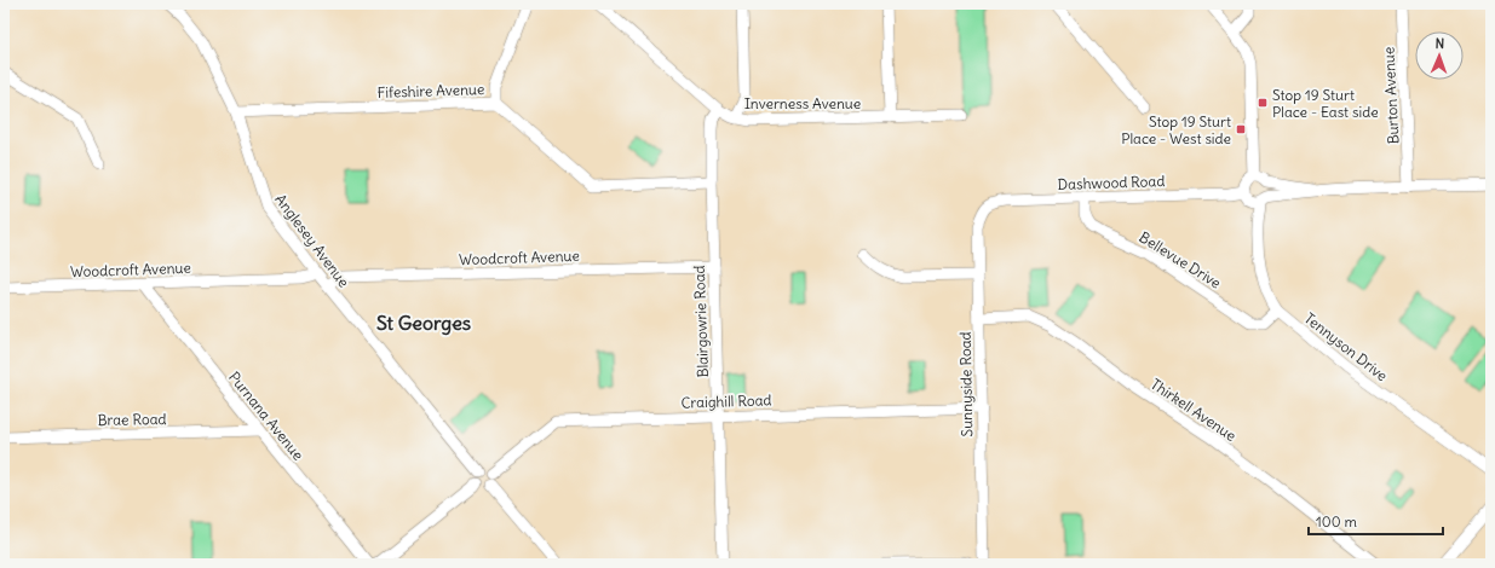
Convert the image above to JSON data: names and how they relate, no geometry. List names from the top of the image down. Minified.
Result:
{"streets":{"street":["Fifeshire Avenue","Burton Avenue","Inverness Avenue","Dashwood Road","Anglesey Avenue","Woodcroft Avenue","Bellevue Drive","Blairgowrie Road","Tennyson Drive","Sunnyside Road","Craighill Road","Thirkell Avenue","Purnana Avenue","Brae Road"]},"crossings":[["Fifeshire Avenue","Anglesey Avenue"],["Fifeshire Avenue","Blairgowrie Road"],["Inverness Avenue","Blairgowrie Road"],["Dashwood Road","Bellevue Drive"],["Dashwood Road","Tennyson Drive"],["Dashwood Road","Sunnyside Road"],["Anglesey Avenue","Woodcroft Avenue"],["Anglesey Avenue","Craighill Road"],["Woodcroft Avenue","Blairgowrie Road"],["Woodcroft Avenue","Purnana Avenue"],["Bellevue Drive","Tennyson Drive"],["Blairgowrie Road","Craighill Road"],["Sunnyside Road","Craighill Road"],["Sunnyside Road","Thirkell Avenue"],["Purnana Avenue","Brae Road"]],"districts":["St Georges"],"places":{"transit":["Stop 19 Sturt Place - East side","Stop 19 Sturt Place - West side"]},"scale_bar":"100 m","north":"top"}
